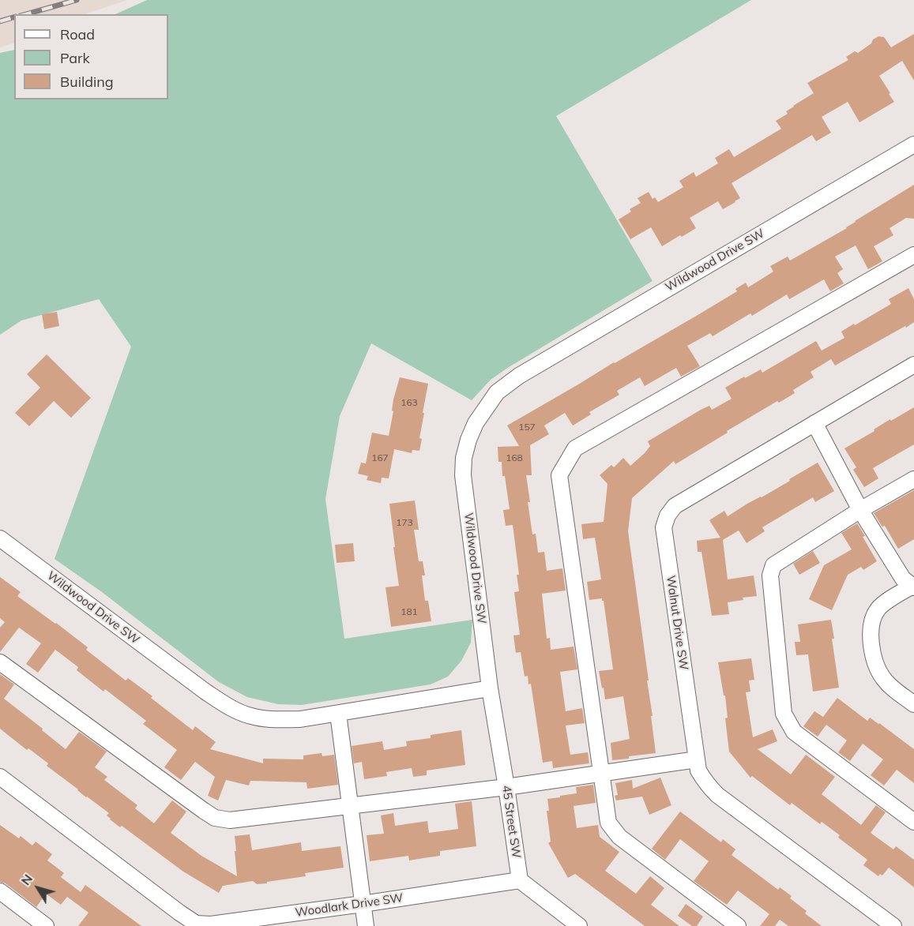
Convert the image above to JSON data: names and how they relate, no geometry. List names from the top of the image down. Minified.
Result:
{"streets":{"street":["Wildwood Drive SW","Walnut Drive SW","45 Street SW","Woodlark Drive SW"]},"crossings":[["Wildwood Drive SW","45 Street SW"],["45 Street SW","Woodlark Drive SW"]],"house_numbers":["163","157","167","168","173","181"],"legend":["Road","Park","Building"],"north":"top left"}
